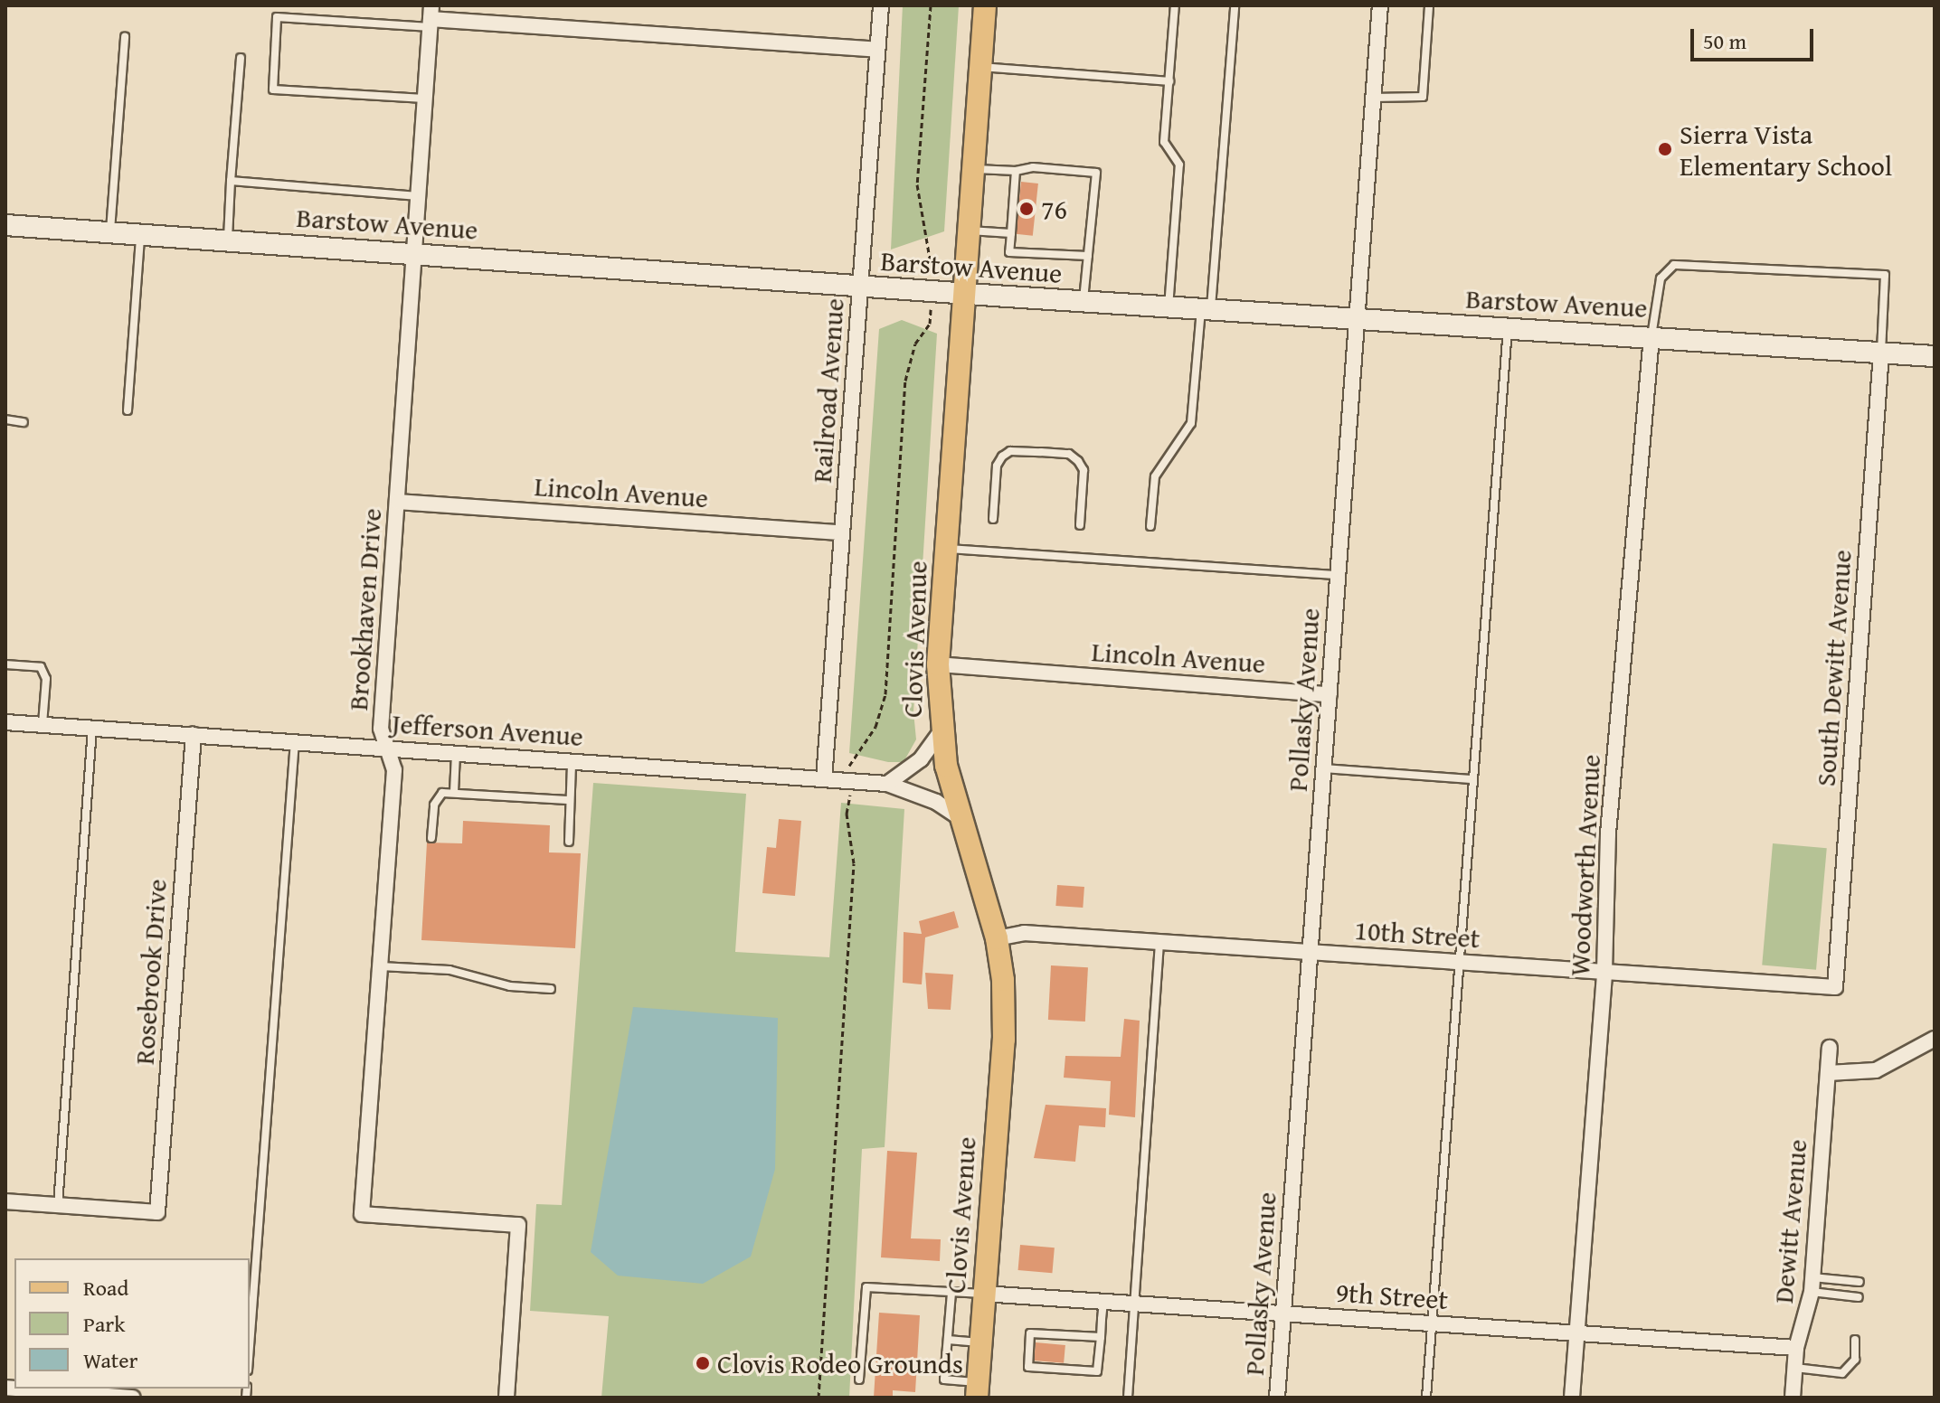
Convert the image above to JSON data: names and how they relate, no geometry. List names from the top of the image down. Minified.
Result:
{"streets":{"main road":["Barstow Avenue","Clovis Avenue"],"street":["Railroad Avenue","Lincoln Avenue","Brookhaven Drive","South Dewitt Avenue","Pollasky Avenue","Jefferson Avenue","Woodworth Avenue","10th Street","Rosebrook Drive","Dewitt Avenue","9th Street"]},"crossings":[["Barstow Avenue","Railroad Avenue"],["Barstow Avenue","Brookhaven Drive"],["Barstow Avenue","Clovis Avenue"],["Barstow Avenue","South Dewitt Avenue"],["Barstow Avenue","Pollasky Avenue"],["Barstow Avenue","Woodworth Avenue"],["Railroad Avenue","Lincoln Avenue"],["Railroad Avenue","Jefferson Avenue"],["Lincoln Avenue","Brookhaven Drive"],["Lincoln Avenue","Clovis Avenue"],["Lincoln Avenue","Pollasky Avenue"],["Brookhaven Drive","Jefferson Avenue"],["Clovis Avenue","Jefferson Avenue"],["Clovis Avenue","10th Street"],["Clovis Avenue","9th Street"],["South Dewitt Avenue","10th Street"],["Pollasky Avenue","10th Street"],["Pollasky Avenue","9th Street"],["Jefferson Avenue","Rosebrook Drive"],["Woodworth Avenue","10th Street"],["Woodworth Avenue","9th Street"],["Dewitt Avenue","9th Street"]],"places":["Sierra Vista Elementary School","76","Clovis Rodeo Grounds"],"legend":["Road","Park","Water"],"scale_bar":"50 m"}
